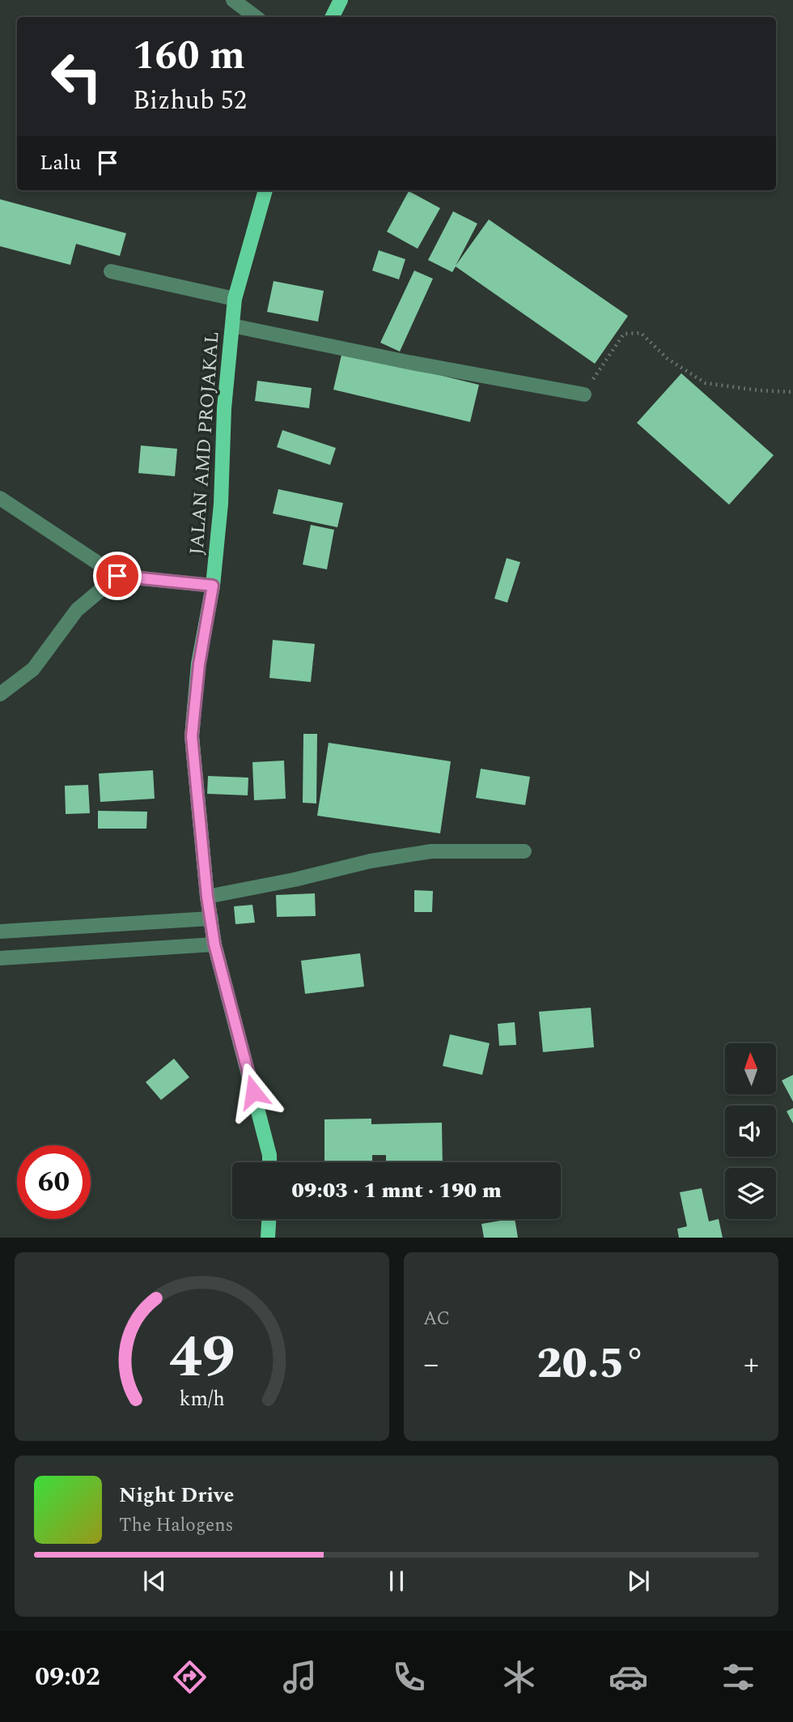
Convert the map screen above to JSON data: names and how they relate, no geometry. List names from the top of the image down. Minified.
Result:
{"streets":{"main road":["JALAN AMD PROJAKAL"]},"north":"top","page":{"turn":["160 m","Bizhub 52"],"then":"Lalu","limit":"60","trip":"09:03 · 1 mnt · 190 m","tile":"AC","heat":["−","20.5°","+"],"song":["Night Drive","The Halogens"],"tabs":"09:02","gauge":["49","km/h"]}}
